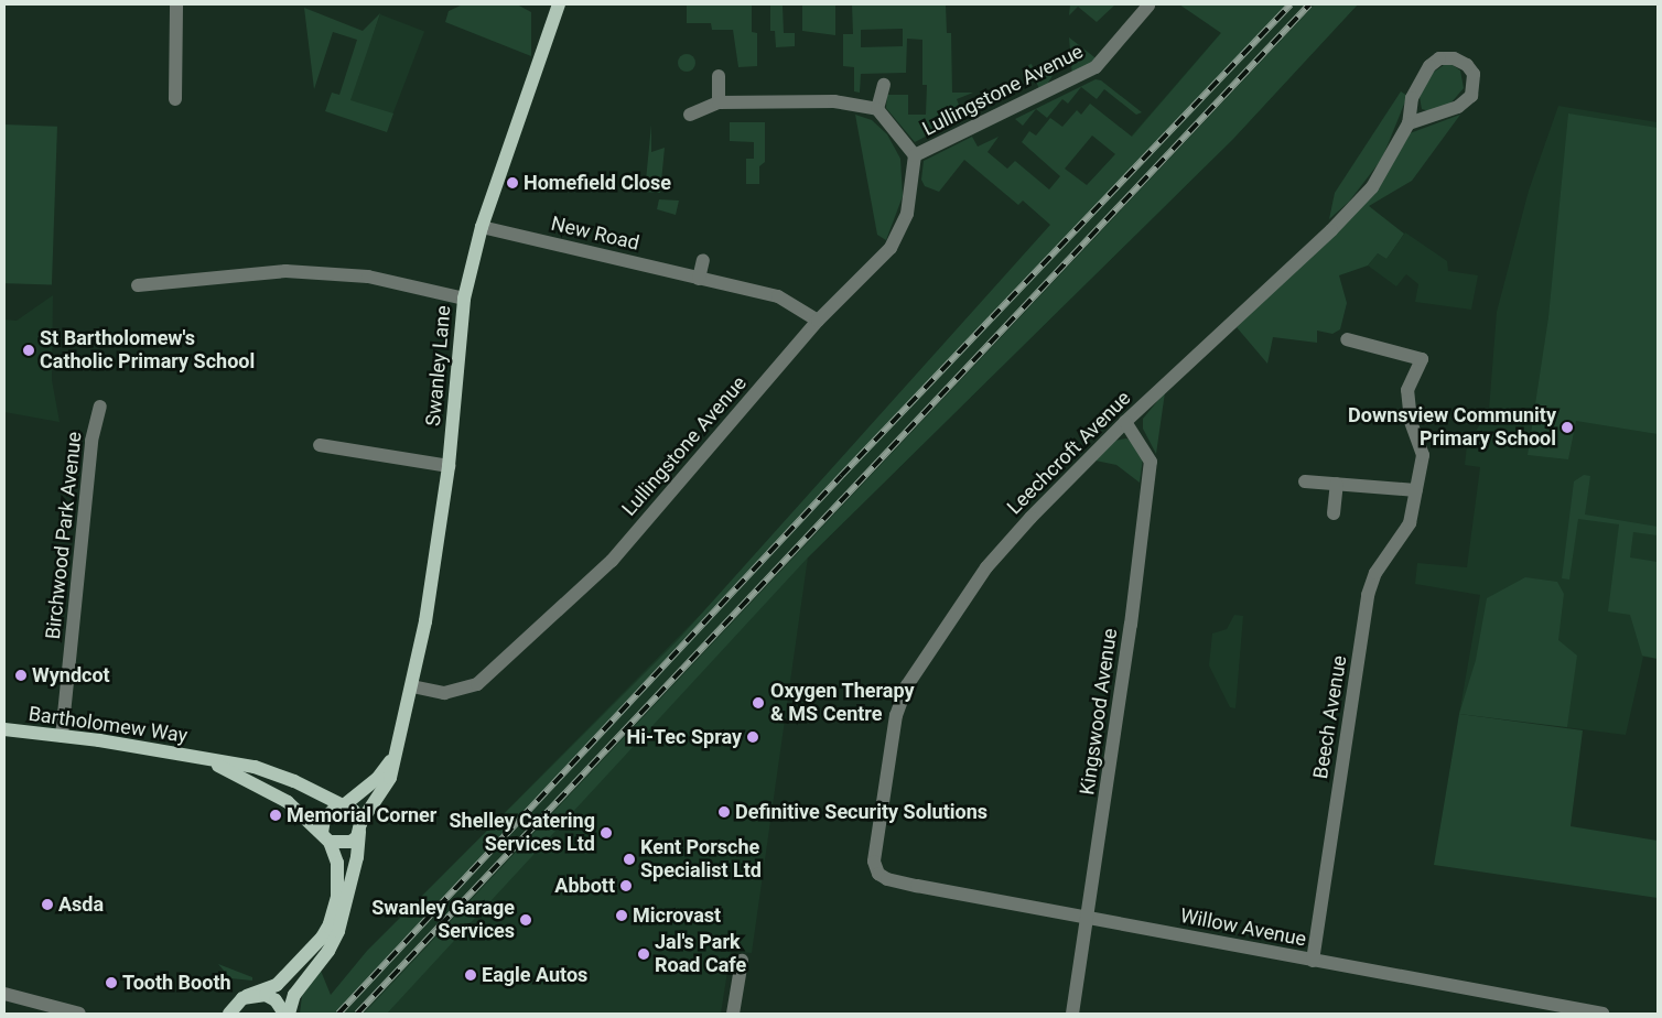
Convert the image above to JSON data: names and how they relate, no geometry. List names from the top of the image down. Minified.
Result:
{"streets":{"main road":["Swanley Lane","Bartholomew Way"],"street":["Lullingstone Avenue","New Road","Leechcroft Avenue","Birchwood Park Avenue","Kingswood Avenue","Beech Avenue","Willow Avenue"]},"crossings":[["Lullingstone Avenue","New Road"],["Lullingstone Avenue","Swanley Lane"],["New Road","Swanley Lane"],["Swanley Lane","Bartholomew Way"],["Leechcroft Avenue","Kingswood Avenue"],["Leechcroft Avenue","Willow Avenue"],["Birchwood Park Avenue","Bartholomew Way"],["Kingswood Avenue","Willow Avenue"],["Beech Avenue","Willow Avenue"]],"places":["Homefield Close","St Bartholomew's Catholic Primary School","Downsview Community Primary School","Wyndcot","Oxygen Therapy & MS Centre","Hi-Tec Spray","Definitive Security Solutions","Memorial Corner","Shelley Catering Services Ltd","Kent Porsche Specialist Ltd","Abbott","Asda","Microvast","Swanley Garage Services","Jal's Park Road Cafe","Eagle Autos","Tooth Booth"]}
